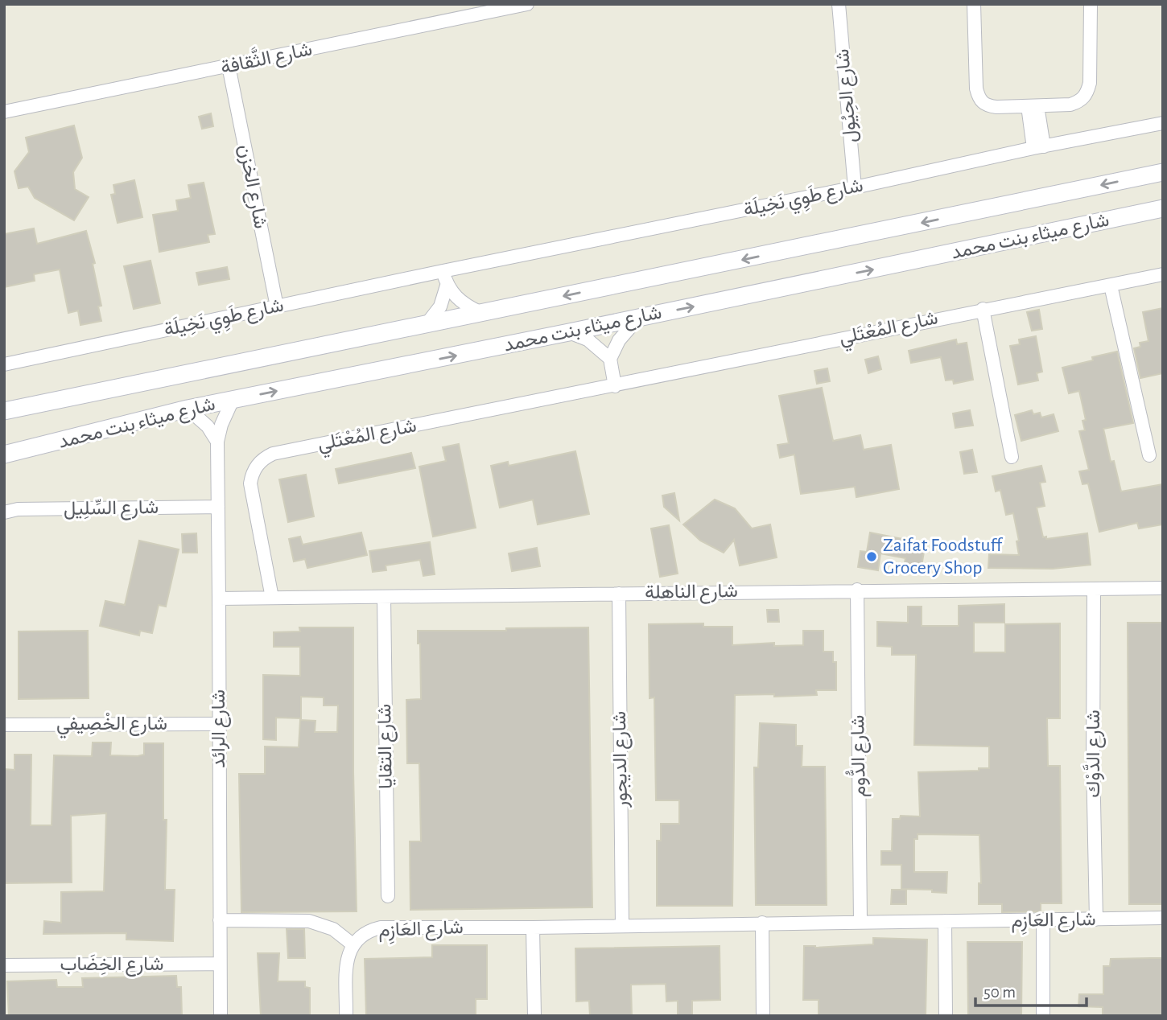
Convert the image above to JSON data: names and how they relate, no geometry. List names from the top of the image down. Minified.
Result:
{"streets":{"main road":["شارع ميثاء بنت محمد"],"street":["شارع الثَّقافة","شارع الحِيُول","شارع الخزن","شارع طَوِي نَخِيلَة","شارع المُعْتَلي","شارع السِّلِيل","شارع الناهلة","شارع الخْصِيفي","شارع الرائد","شارع التقايا","شارع الدَّوْك","شارع الدُّوم","شارع الديجور","شارع العَازِم","شارع الخِضَاب"]},"crossings":[["شارع الثَّقافة","شارع الخزن"],["شارع الحِيُول","شارع طَوِي نَخِيلَة"],["شارع الخزن","شارع طَوِي نَخِيلَة"],["شارع ميثاء بنت محمد","شارع الرائد"],["شارع المُعْتَلي","شارع الناهلة"],["شارع السِّلِيل","شارع الرائد"],["شارع الناهلة","شارع الرائد"],["شارع الناهلة","شارع التقايا"],["شارع الناهلة","شارع الدَّوْك"],["شارع الناهلة","شارع الدُّوم"],["شارع الناهلة","شارع الديجور"],["شارع الخْصِيفي","شارع الرائد"],["شارع الرائد","شارع الخِضَاب"],["شارع الدَّوْك","شارع العَازِم"],["شارع الدُّوم","شارع العَازِم"],["شارع الديجور","شارع العَازِم"]],"places":["Zaifat Foodstuff Grocery Shop"],"scale_bar":"50 m"}
